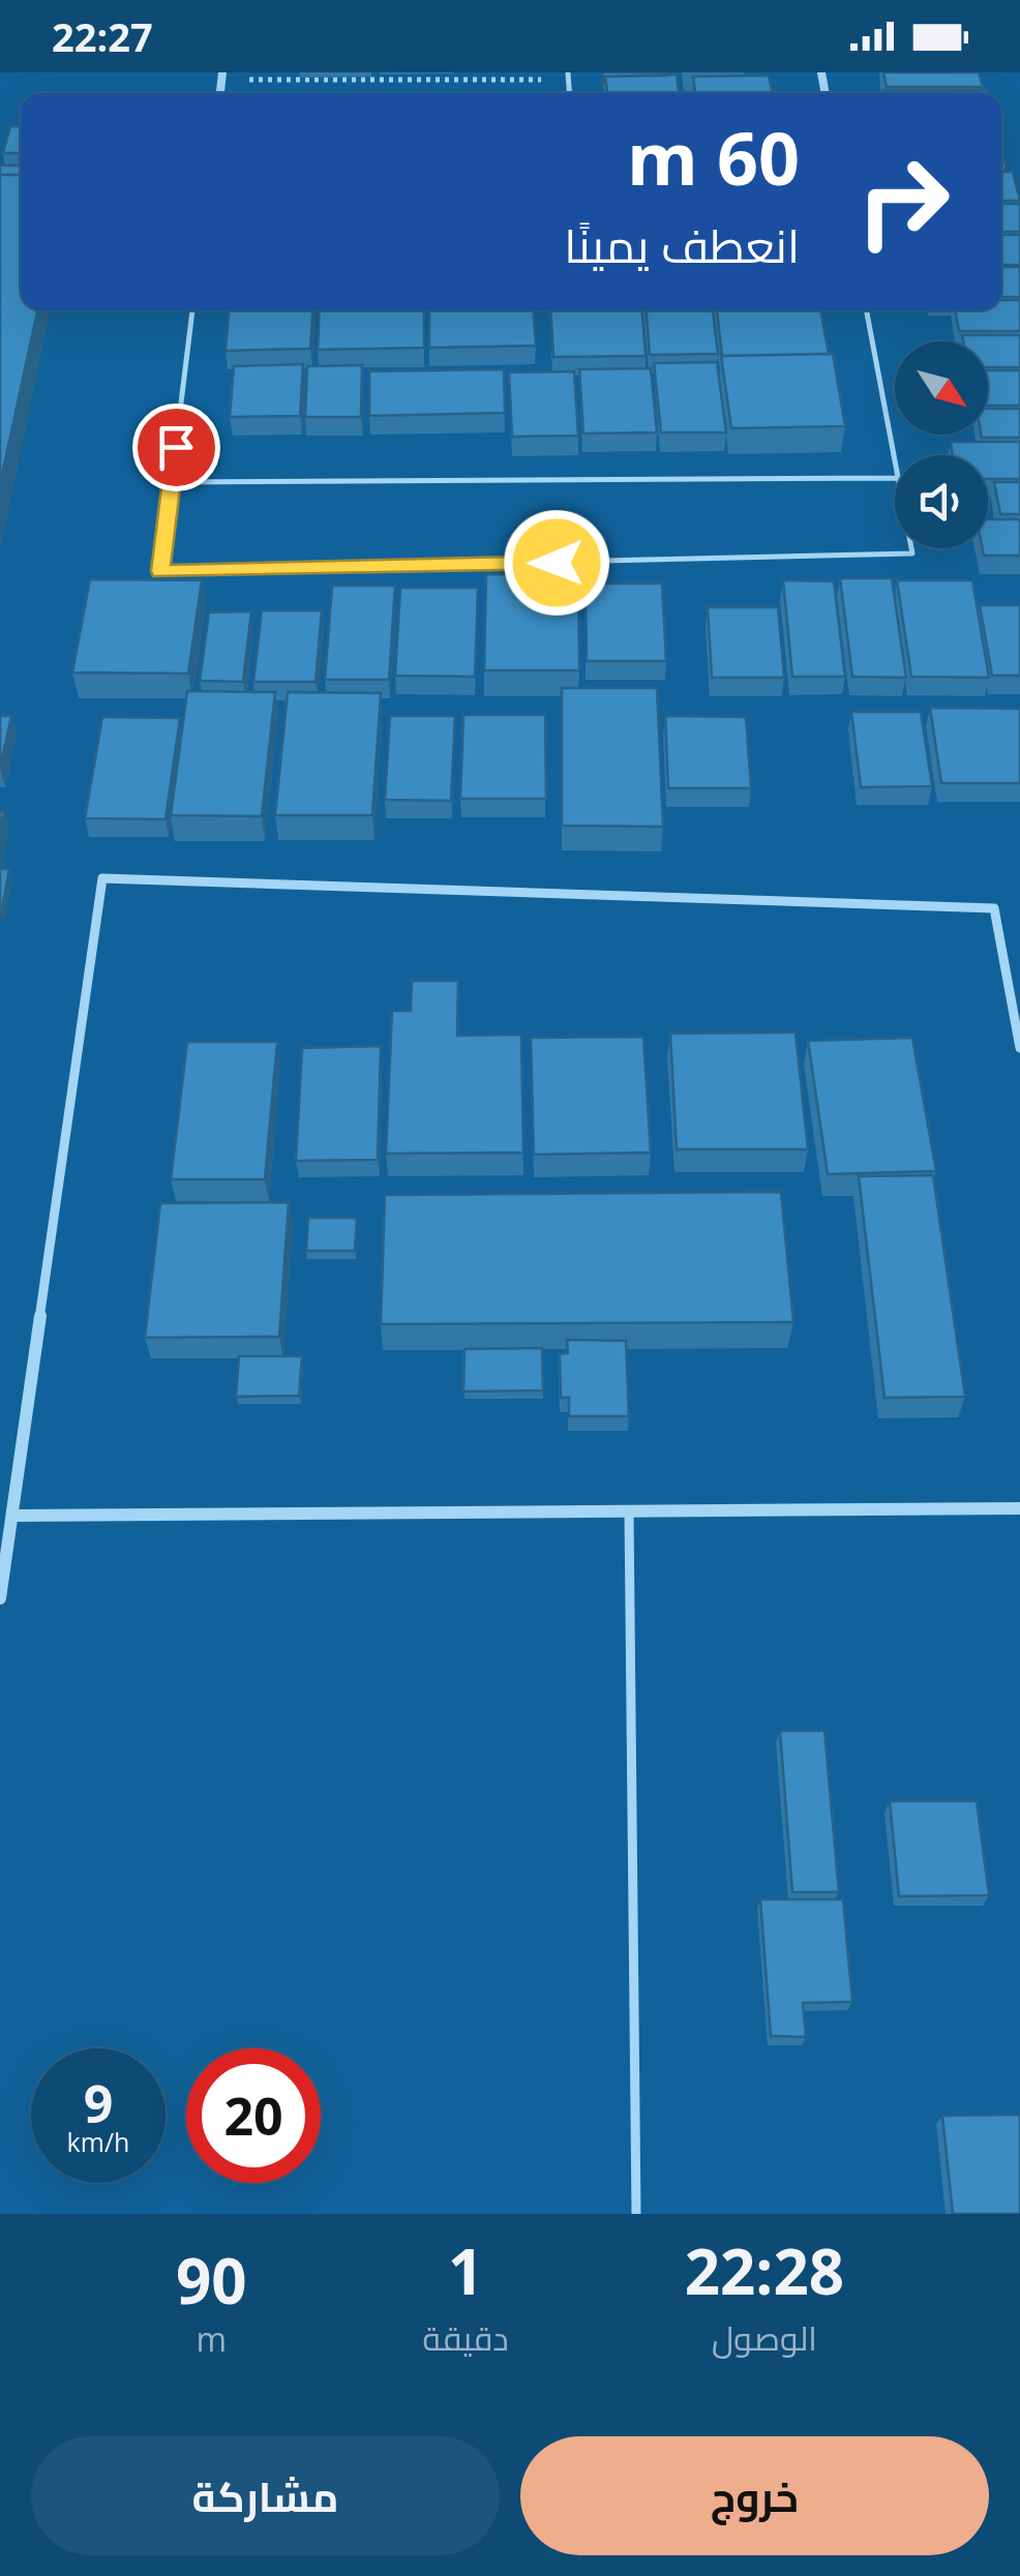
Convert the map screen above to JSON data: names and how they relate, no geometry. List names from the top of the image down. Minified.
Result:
{"north":"bottom right","page":{"status":"22:27","turn":["60 m","انعطف يمينًا"],"speed":"9 km/h","limit":"20","eta":["22:28","الوصول","1","دقيقة","90","m"],"buttons":["خروج","مشاركة"]}}
